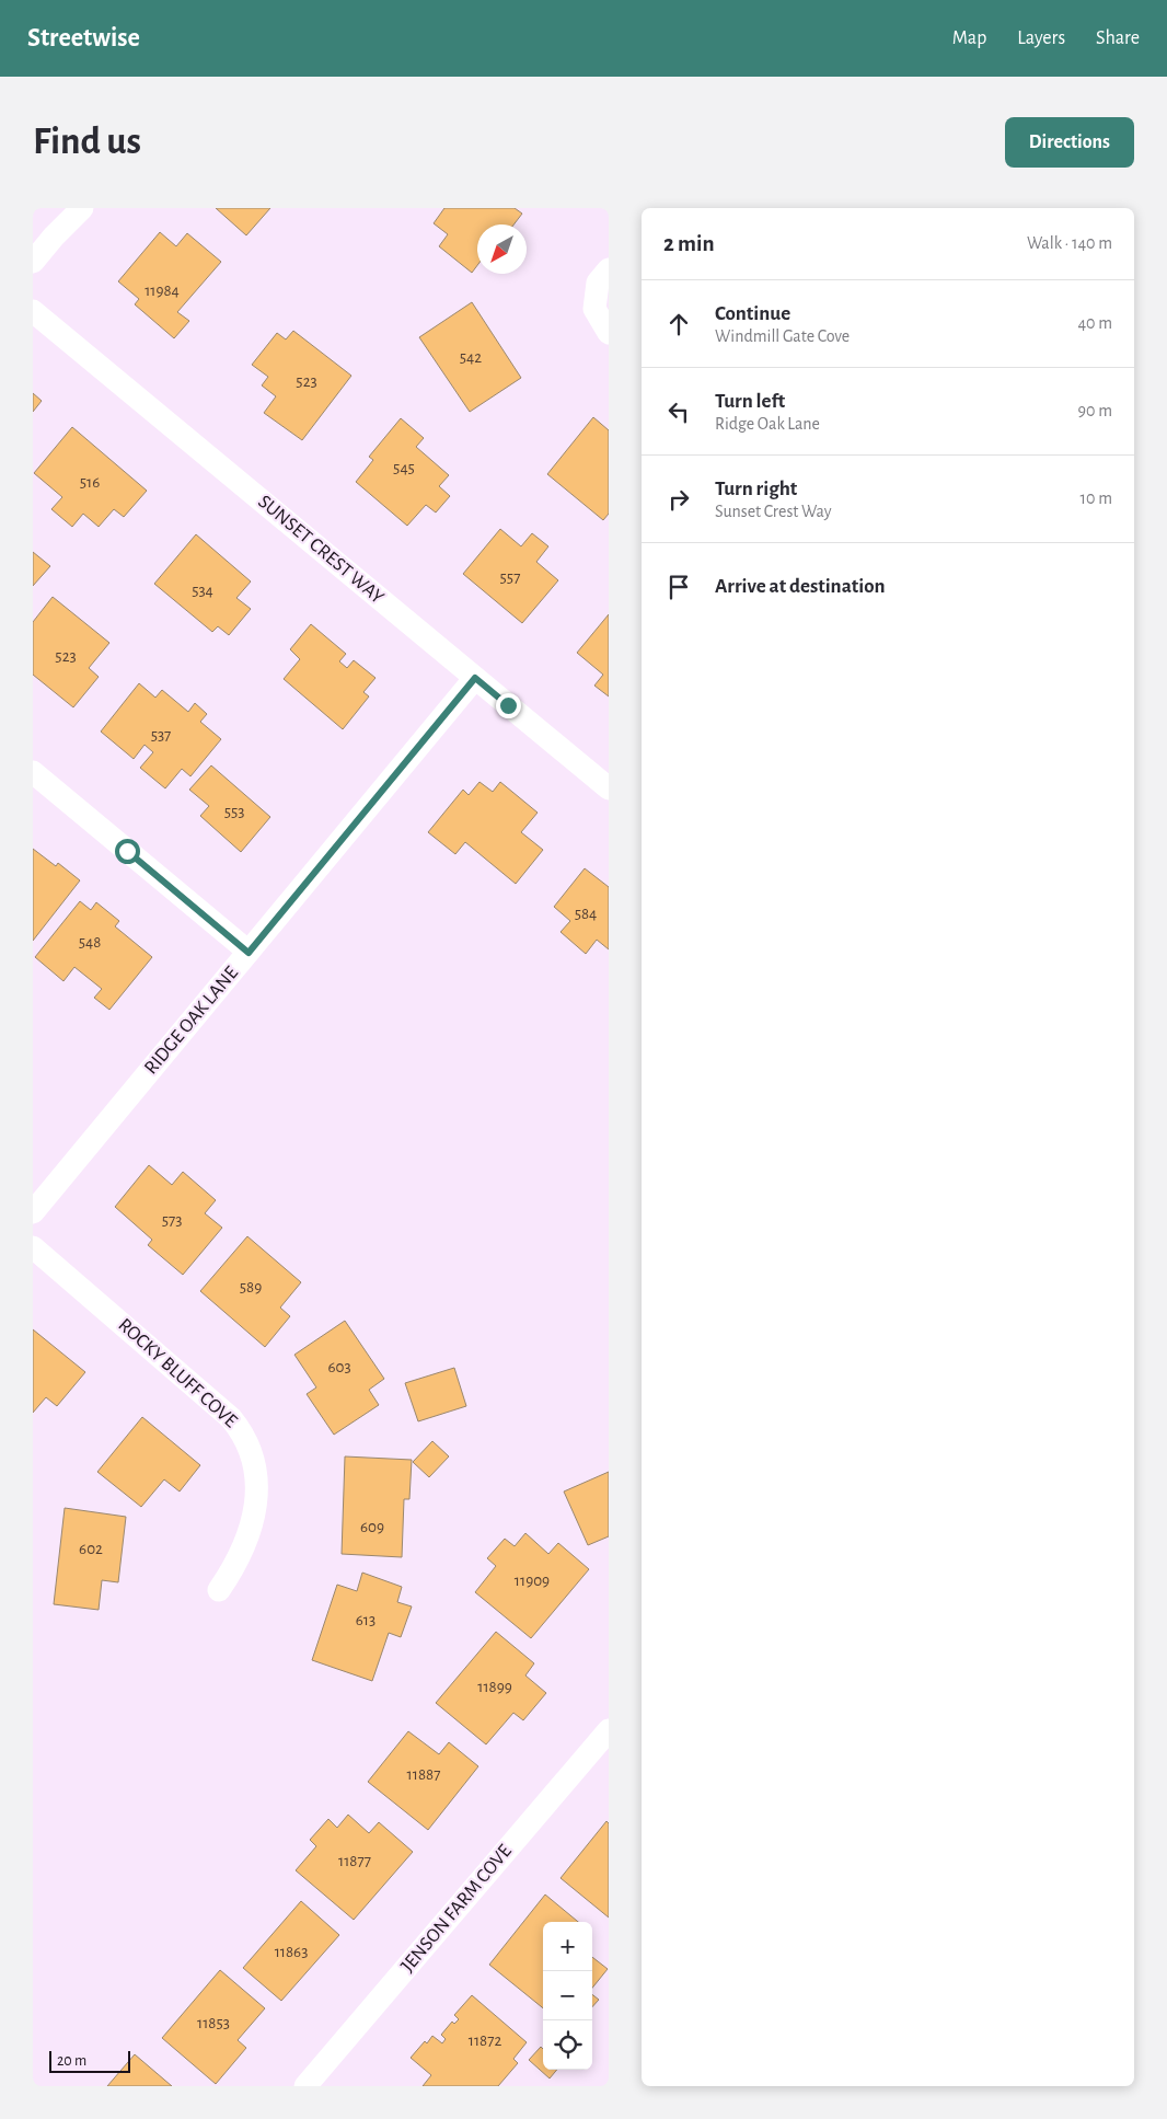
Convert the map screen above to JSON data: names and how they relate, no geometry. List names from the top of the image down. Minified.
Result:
{"streets":{"street":["SUNSET CREST WAY","RIDGE OAK LANE","ROCKY BLUFF COVE","JENSON FARM COVE"]},"crossings":[["SUNSET CREST WAY","RIDGE OAK LANE"]],"house_numbers":["11984","542","523","545","516","557","534","523","537","553","584","548","573","589","603","609","602","11909","613","11899","11887","11877","11863","11853","11872"],"scale_bar":"20 m","north":"bottom left","page":{"header":"Streetwise","nav":["Map","Layers","Share"],"buttons":"Directions","title":"Find us","heading":["2 min","Walk · 140 m"],"list":[["Continue","Windmill Gate Cove","40 m"],["Turn left","Ridge Oak Lane","90 m"],["Turn right","Sunset Crest Way","10 m"],"Arrive at destination"],"map_buttons":["+","−"],"scale":"20 m"}}
